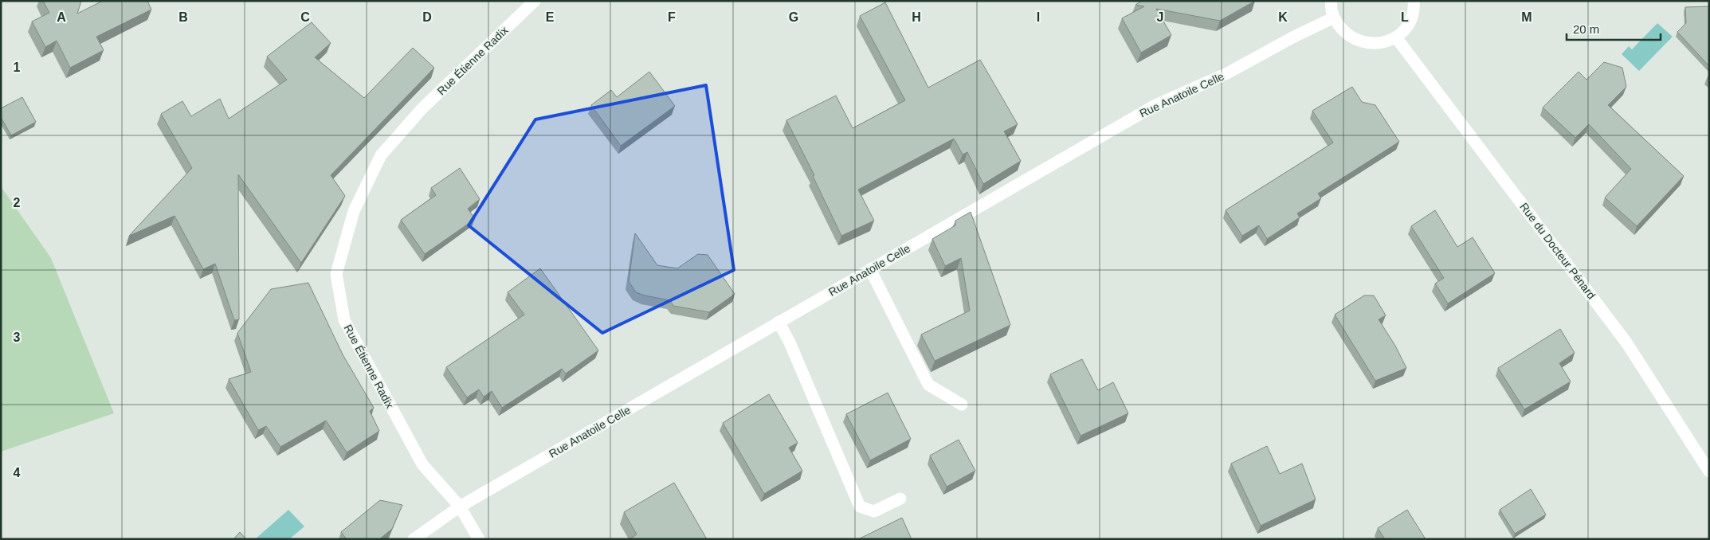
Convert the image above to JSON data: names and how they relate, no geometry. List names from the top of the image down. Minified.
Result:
{"streets":{"street":["Rue Étienne Radix","Rue Anatoile Celle","Rue du Docteur Pénard"]},"crossings":[["Rue Étienne Radix","Rue Anatoile Celle"]],"scale_bar":"20 m","grid":{"columns":["A","B","C","D","E","F","G","H","I","J","K","L","M"],"rows":["1","2","3","4"]}}
